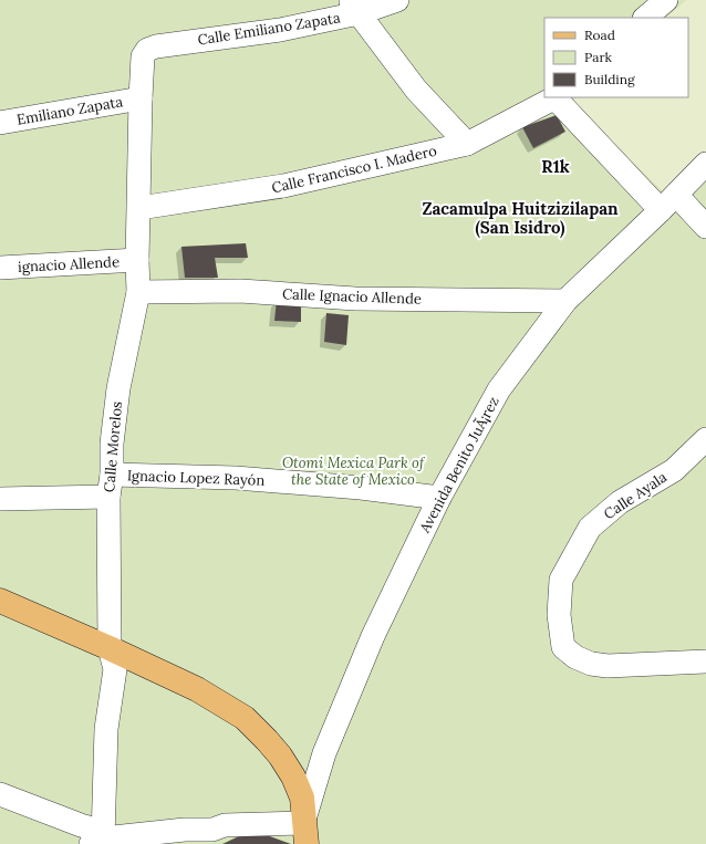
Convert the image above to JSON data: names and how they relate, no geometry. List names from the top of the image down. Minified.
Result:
{"streets":{"street":["Calle Emiliano Zapata","Emiliano Zapata","Calle Francisco I. Madero","ignacio Allende","Calle Ignacio Allende","Calle Morelos","Avenida Benito JuÃ¡rez","Ignacio Lopez Rayón","Calle Ayala"]},"crossings":[["Calle Emiliano Zapata","Calle Morelos"],["Emiliano Zapata","Calle Morelos"],["Calle Francisco I. Madero","Calle Morelos"],["ignacio Allende","Calle Morelos"],["Calle Ignacio Allende","Calle Morelos"],["Calle Ignacio Allende","Avenida Benito JuÃ¡rez"],["Calle Morelos","Ignacio Lopez Rayón"],["Avenida Benito JuÃ¡rez","Ignacio Lopez Rayón"]],"districts":["R1k","Zacamulpa Huitzizilapan (San Isidro)"],"parks":["Otomi Mexica Park of the State of Mexico"],"legend":["Road","Park","Building"]}
